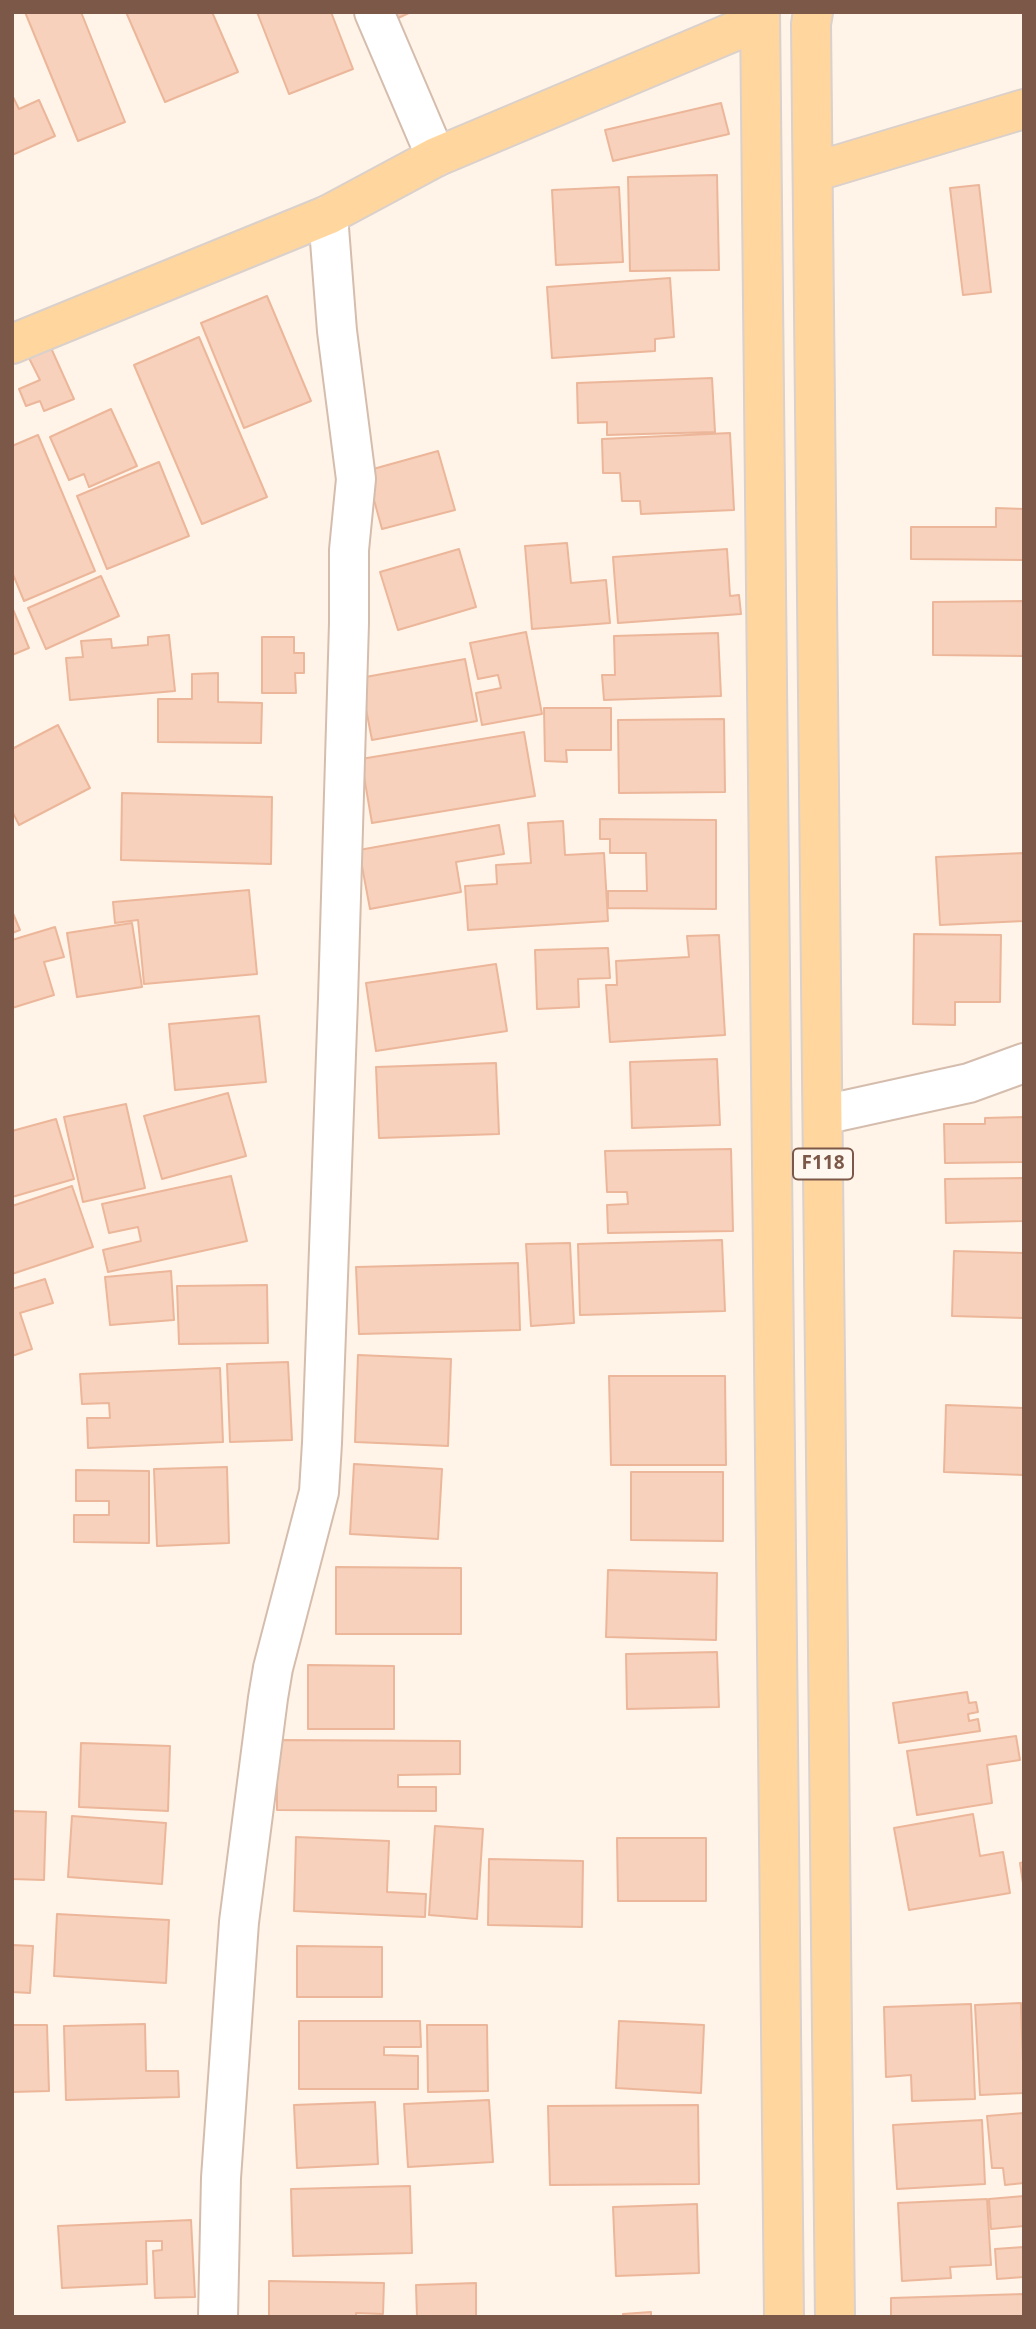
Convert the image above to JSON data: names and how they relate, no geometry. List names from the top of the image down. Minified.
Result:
{"streets":{"main road":["F118"]}}
